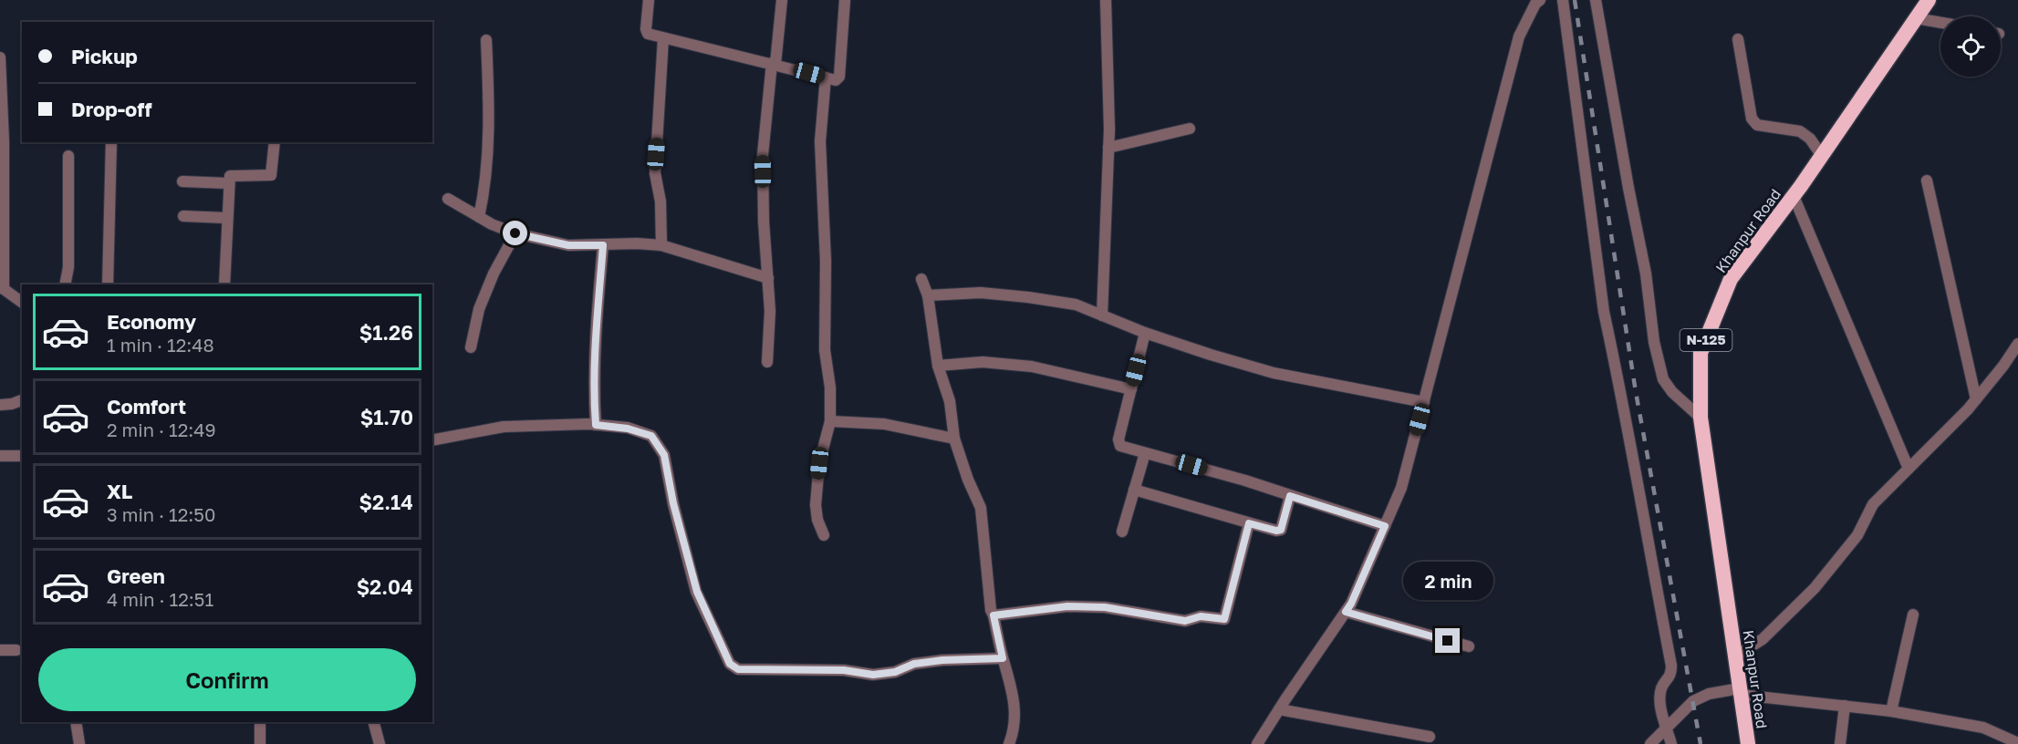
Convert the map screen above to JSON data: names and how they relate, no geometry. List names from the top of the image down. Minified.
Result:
{"streets":{"highway":["Khanpur Road","N-125"]},"page":{"banner":["Pickup","Drop-off"],"list":[{"name":"Economy","note":"1 min · 12:48","value":"$1.26"},{"name":"Comfort","note":"2 min · 12:49","value":"$1.70"},{"name":"XL","note":"3 min · 12:50","value":"$2.14"},{"name":"Green","note":"4 min · 12:51","value":"$2.04"}],"bubble":"2 min","buttons":"Confirm"}}
